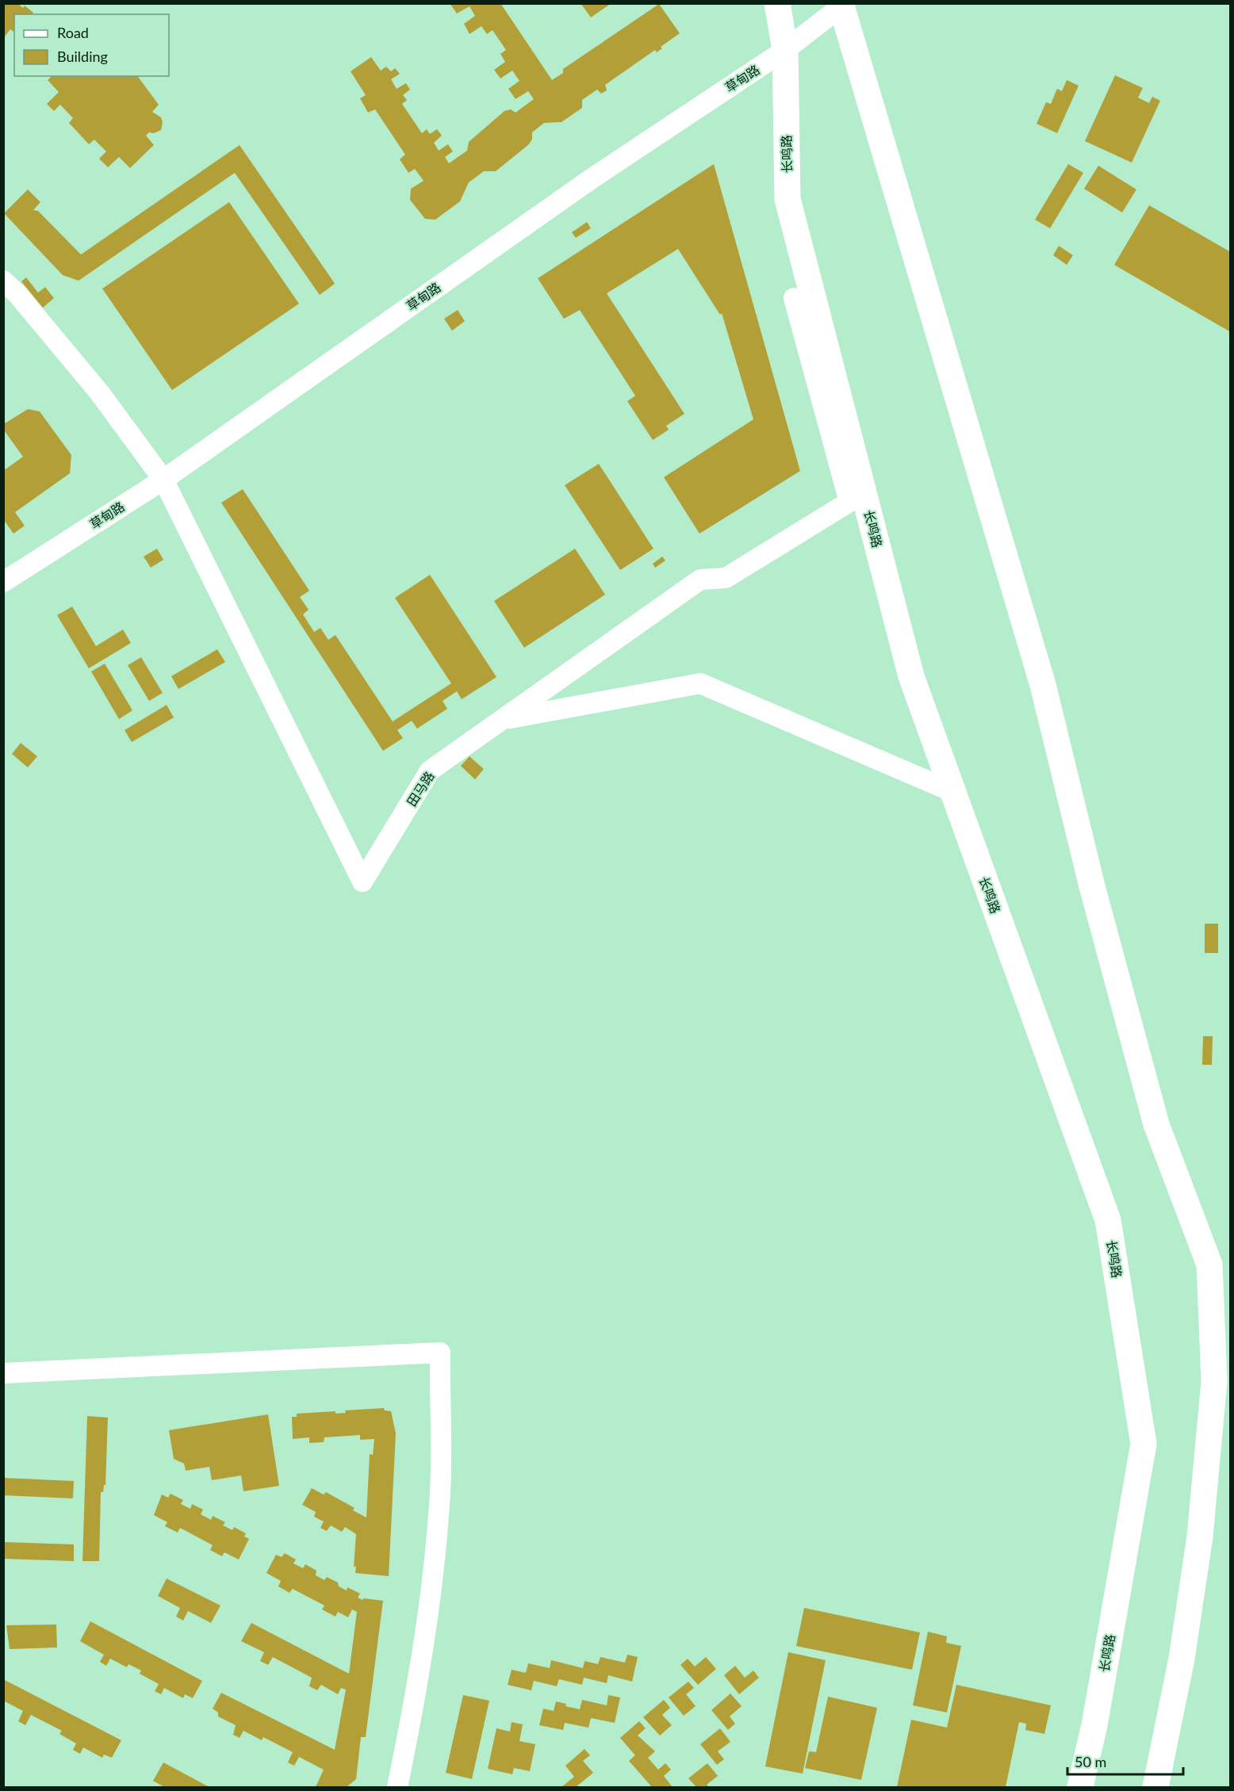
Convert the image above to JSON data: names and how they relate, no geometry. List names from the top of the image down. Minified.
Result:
{"streets":{"main road":["长鸣路"],"street":["草甸路","田马路"]},"crossings":[["草甸路","长鸣路"],["草甸路","田马路"]],"legend":["Road","Building"],"scale_bar":"50 m"}
